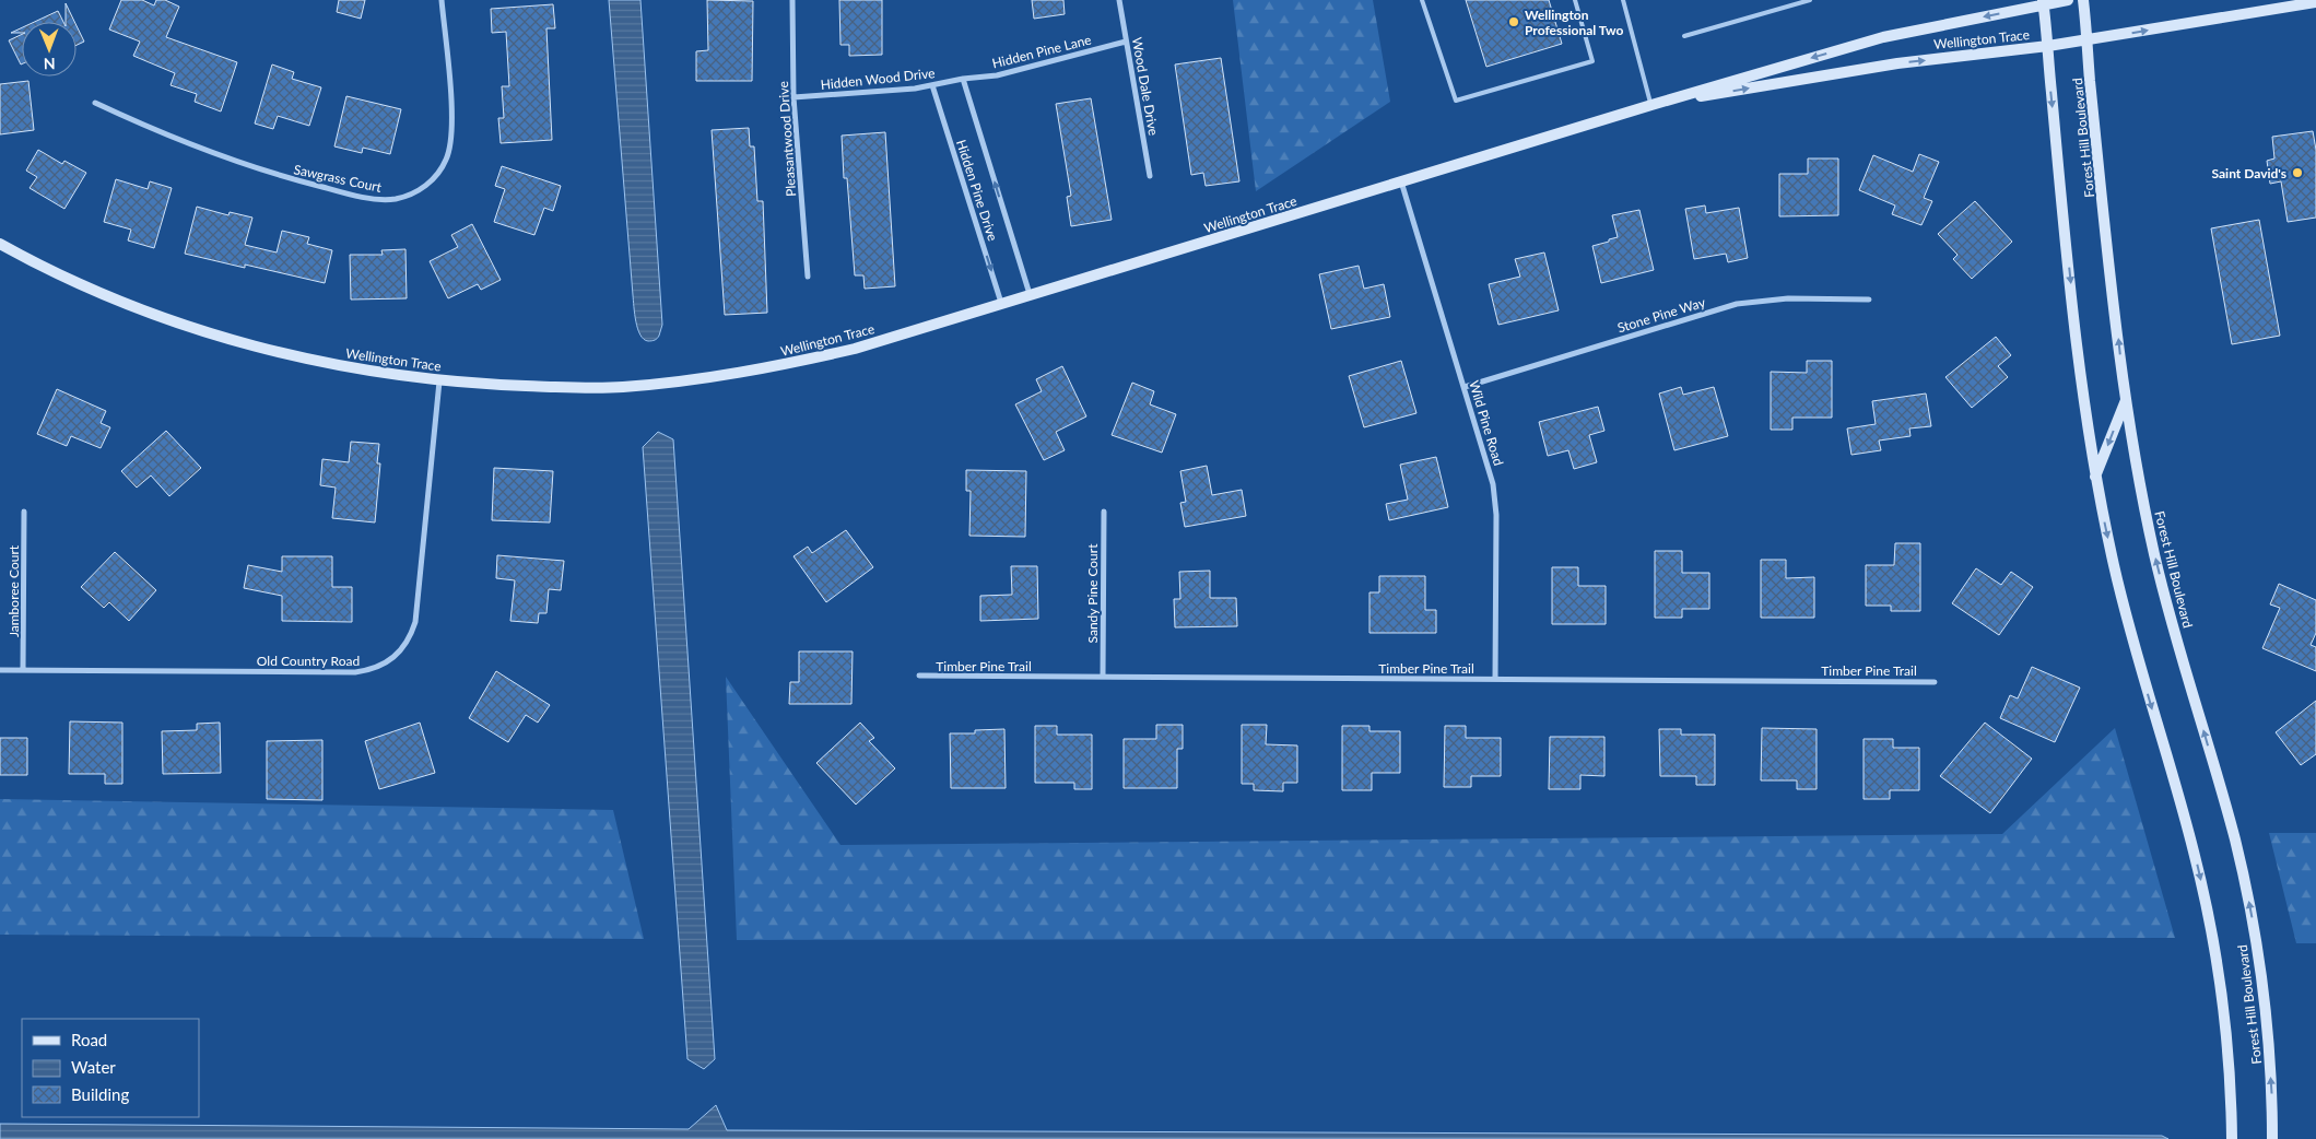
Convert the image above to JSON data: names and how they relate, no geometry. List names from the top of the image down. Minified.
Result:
{"streets":{"street":["Wellington Trace","Hidden Pine Lane","Hidden Wood Drive","Wood Dale Drive","Forest Hill Boulevard","Pleasantwood Drive","Sawgrass Court","Hidden Pine Drive","Stone Pine Way","Wild Pine Road","Jamboree Court","Sandy Pine Court","Old Country Road","Timber Pine Trail"]},"crossings":[["Wellington Trace","Forest Hill Boulevard"],["Wellington Trace","Hidden Pine Drive"],["Wellington Trace","Wild Pine Road"],["Wellington Trace","Old Country Road"],["Hidden Pine Lane","Hidden Wood Drive"],["Hidden Pine Lane","Wood Dale Drive"],["Hidden Pine Lane","Hidden Pine Drive"],["Hidden Wood Drive","Pleasantwood Drive"],["Hidden Wood Drive","Hidden Pine Drive"],["Stone Pine Way","Wild Pine Road"],["Wild Pine Road","Timber Pine Trail"],["Jamboree Court","Old Country Road"],["Sandy Pine Court","Timber Pine Trail"]],"places":["Wellington Professional Two","Saint David's"],"legend":["Road","Water","Building"],"north":"bottom"}
